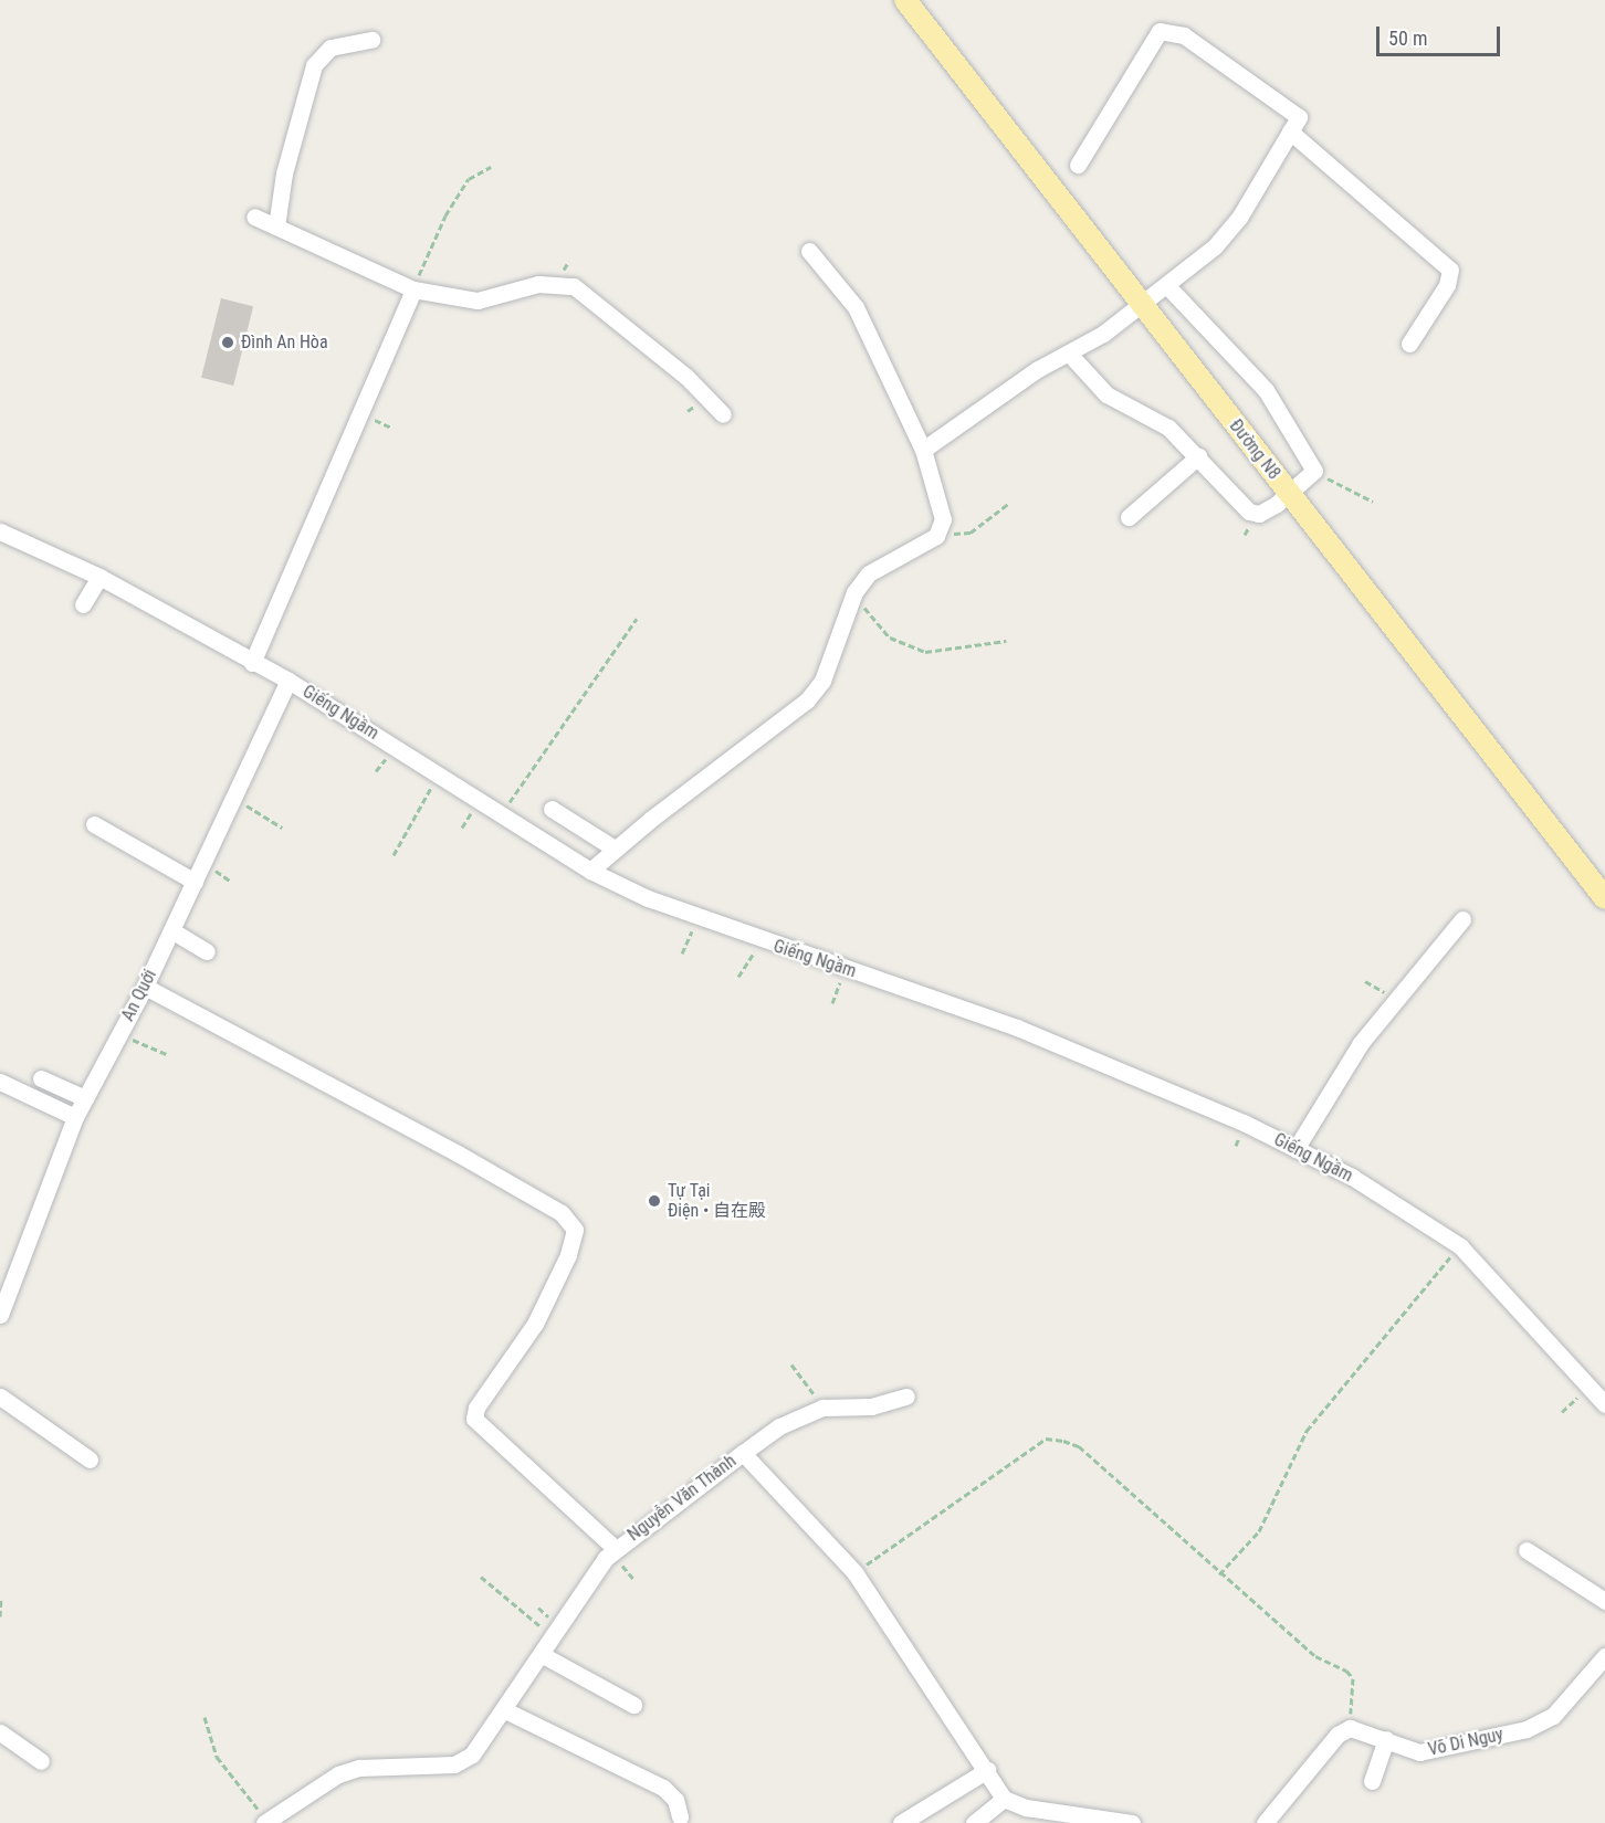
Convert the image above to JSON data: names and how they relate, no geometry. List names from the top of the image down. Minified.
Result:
{"streets":{"main road":["Đường N8"],"street":["Giếng Ngầm","An Quới","Nguyễn Văn Thành","Võ Di Nguy"]},"crossings":[["Giếng Ngầm","An Quới"]],"places":["Đình An Hòa","Tự Tại Điện • 自在殿"],"scale_bar":"50 m"}
